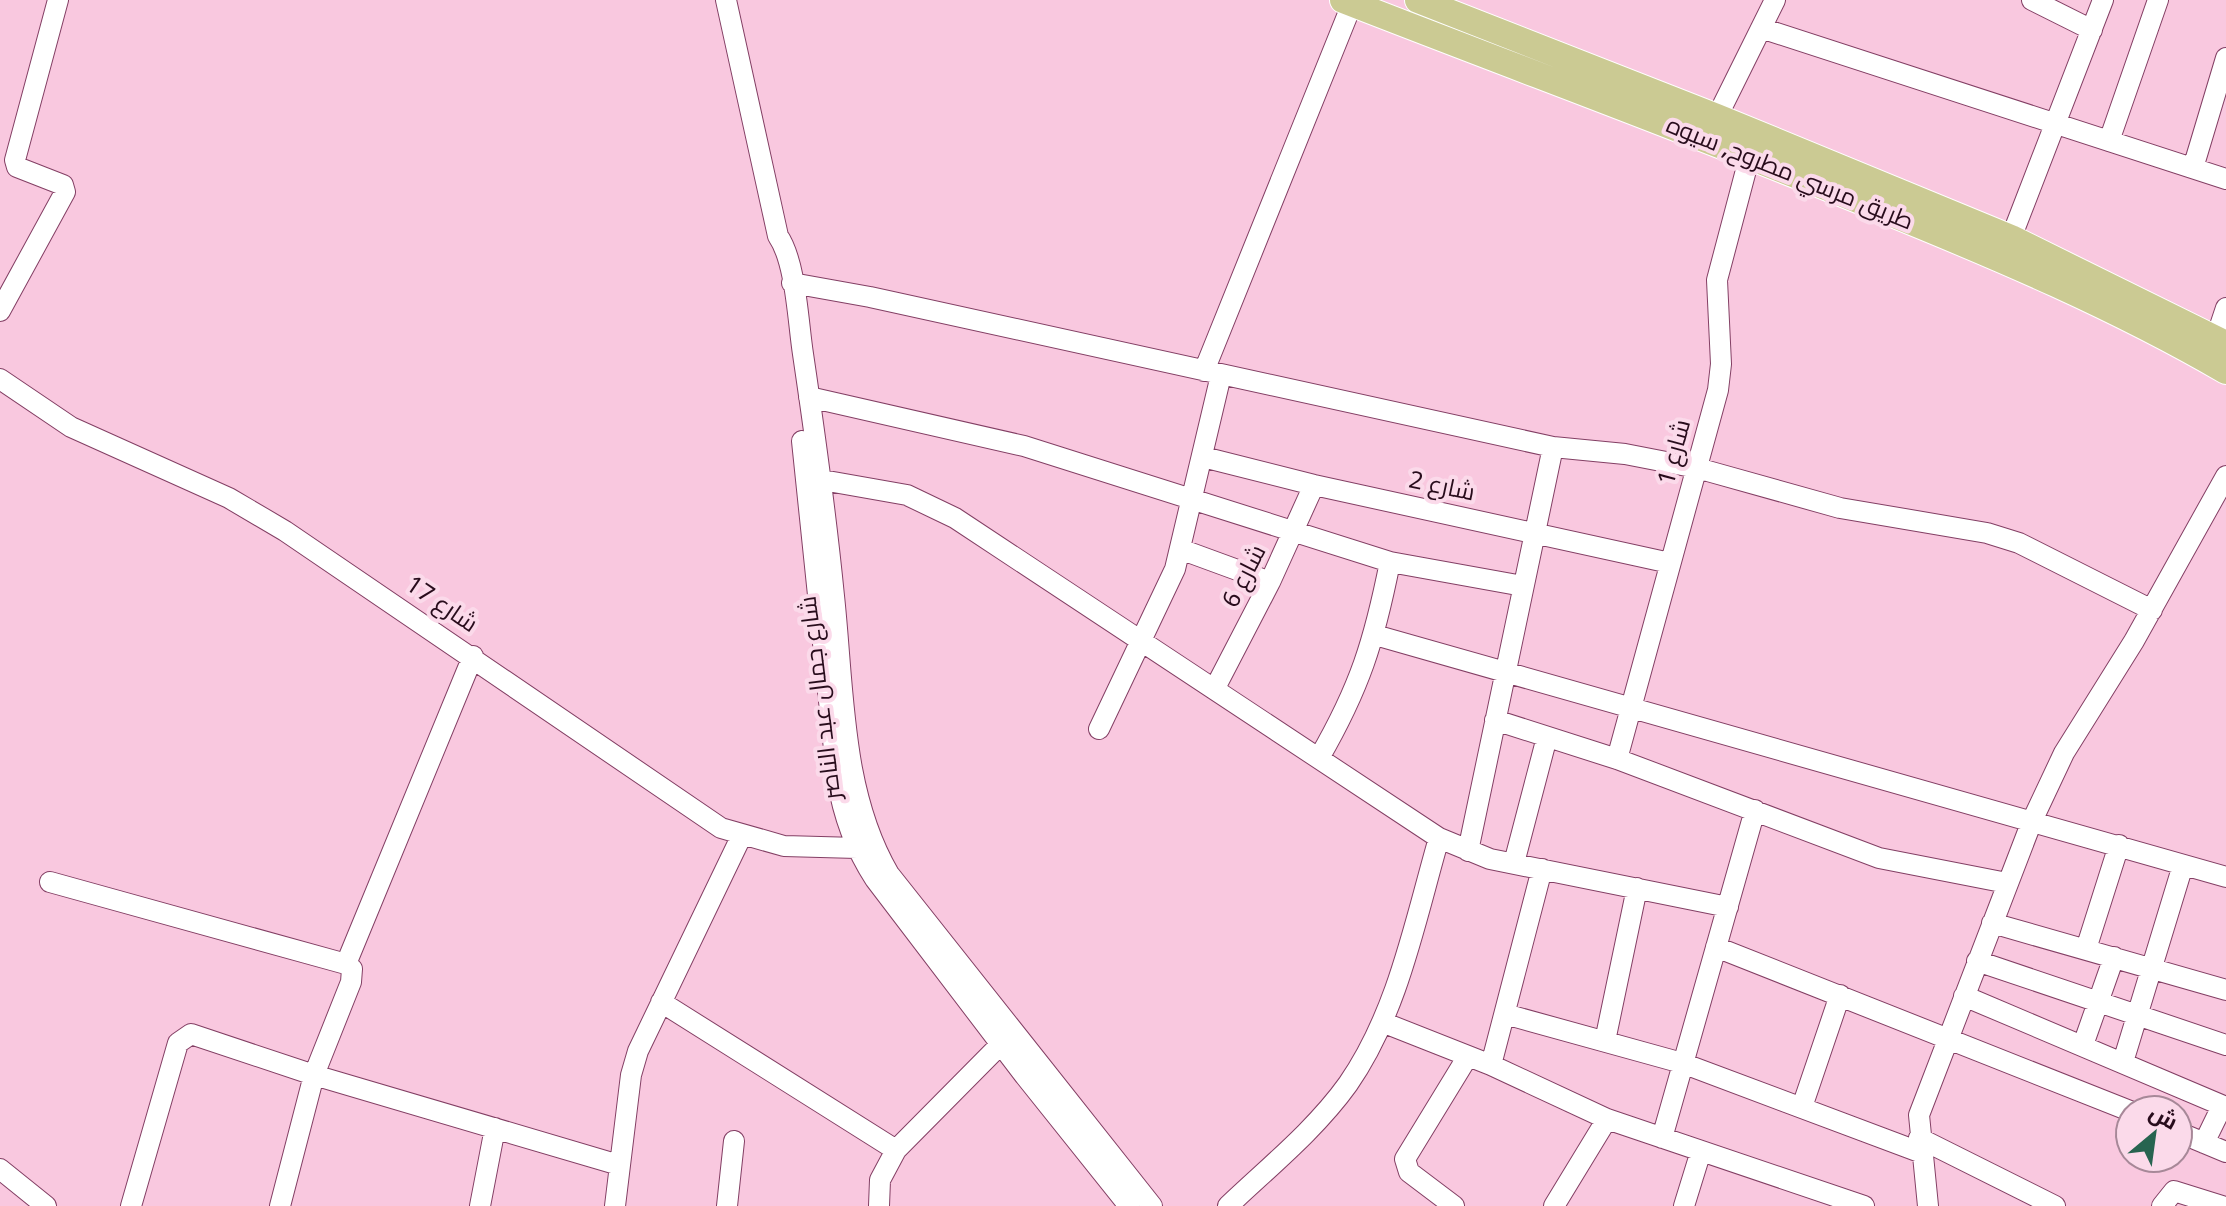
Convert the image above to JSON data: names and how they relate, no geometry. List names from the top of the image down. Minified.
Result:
{"streets":{"main road":["طريق مرسي مطروح, سيوه"],"street":["شارع 1","شارع 2","شارع 6","شارع 17","شارع جمال عبد الناصر"]},"crossings":[["طريق مرسي مطروح, سيوه","شارع 1"],["شارع 1","شارع 2"],["شارع 2","شارع 6"],["شارع 17","شارع جمال عبد الناصر"]],"north":"top right"}
